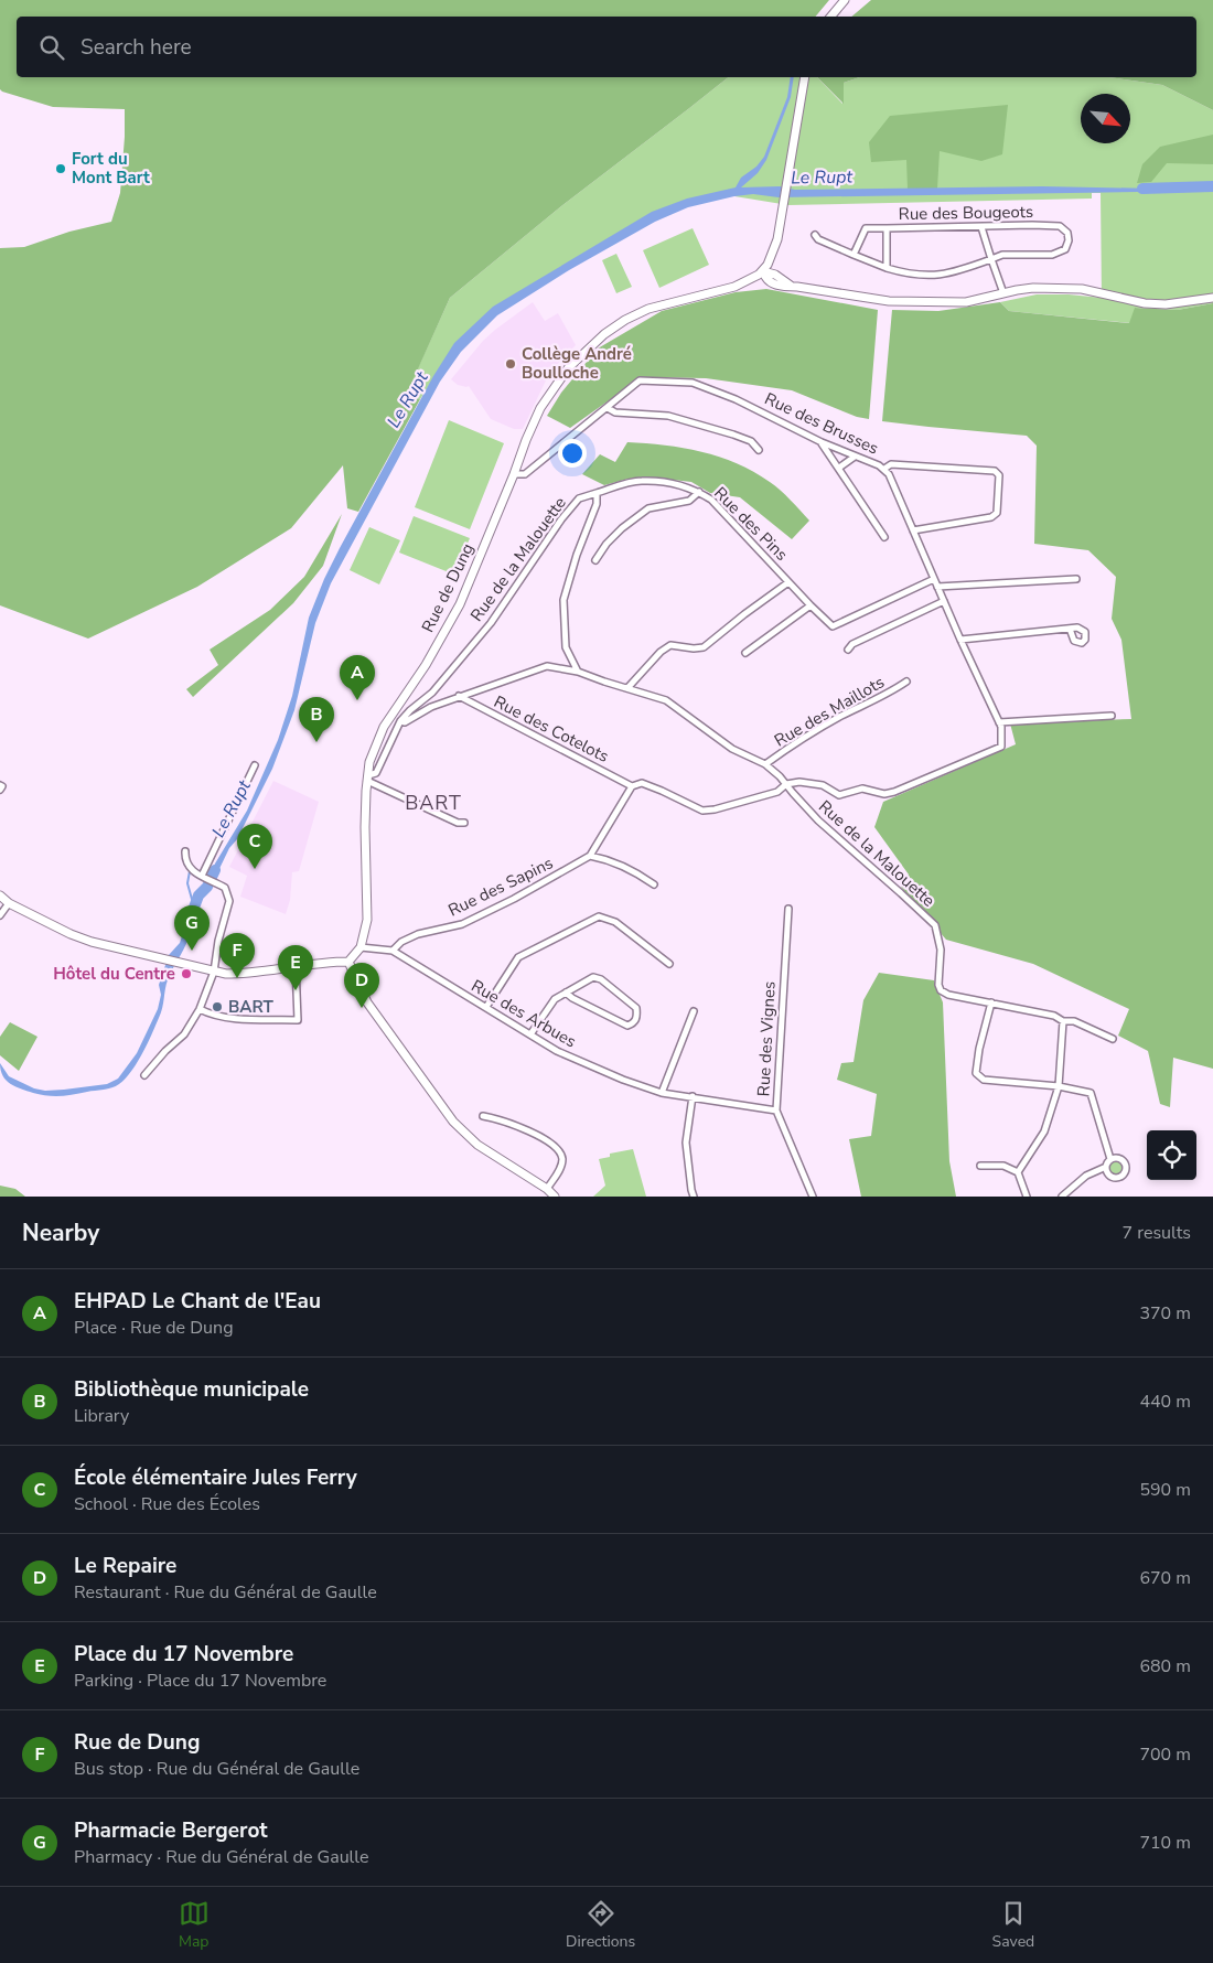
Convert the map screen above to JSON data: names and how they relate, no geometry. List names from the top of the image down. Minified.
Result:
{"streets":{"main road":["Rue de Dung"],"street":["Rue des Bougeots","Rue des Brusses","Rue des Pins","Rue de la Malouette","Rue des Maillots","Rue des Cotelots","Rue des Sapins","Rue des Arbues","Rue des Vignes"]},"crossings":[["Rue des Brusses","Rue des Pins"],["Rue des Brusses","Rue de la Malouette"],["Rue des Brusses","Rue de Dung"],["Rue des Pins","Rue de la Malouette"],["Rue de la Malouette","Rue de Dung"],["Rue de la Malouette","Rue des Maillots"],["Rue de Dung","Rue des Arbues"],["Rue des Cotelots","Rue des Sapins"],["Rue des Sapins","Rue des Arbues"],["Rue des Arbues","Rue des Vignes"]],"districts":["BART"],"water":["Le Rupt"],"places":["Fort du Mont Bart","Collège André Boulloche","Hôtel du Centre","BART"],"north":"bottom right","page":{"search":"Search here","pins":["A","B","C","G","F","E","D"],"heading":["Nearby","7 results"],"list":[{"mark":"A","name":"EHPAD Le Chant de l'Eau","note":"Place · Rue de Dung","value":"370 m"},{"mark":"B","name":"Bibliothèque municipale","note":"Library","value":"440 m"},{"mark":"C","name":"École élémentaire Jules Ferry","note":"School · Rue des Écoles","value":"590 m"},{"mark":"D","name":"Le Repaire","note":"Restaurant · Rue du Général de Gaulle","value":"670 m"},{"mark":"E","name":"Place du 17 Novembre","note":"Parking · Place du 17 Novembre","value":"680 m"},{"mark":"F","name":"Rue de Dung","note":"Bus stop · Rue du Général de Gaulle","value":"700 m"},{"mark":"G","name":"Pharmacie Bergerot","note":"Pharmacy · Rue du Général de Gaulle","value":"710 m"}],"nav":["Map","Directions","Saved"]}}
